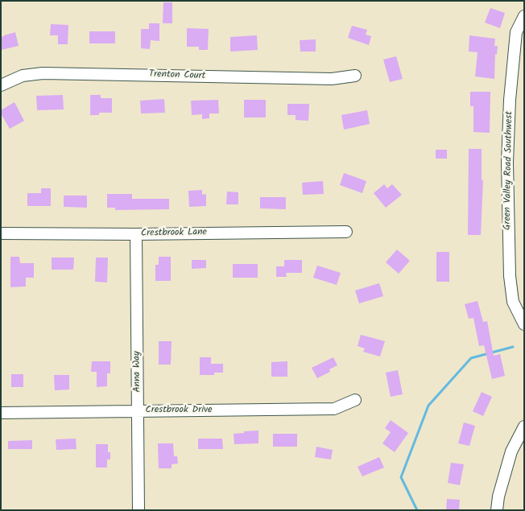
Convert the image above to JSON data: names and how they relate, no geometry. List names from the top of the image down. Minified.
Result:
{"streets":{"street":["Trenton Court","Green Valley Road Southwest","Crestbrook Lane","Anna Way","Crestbrook Drive"]},"crossings":[["Crestbrook Lane","Anna Way"],["Anna Way","Crestbrook Drive"]]}
